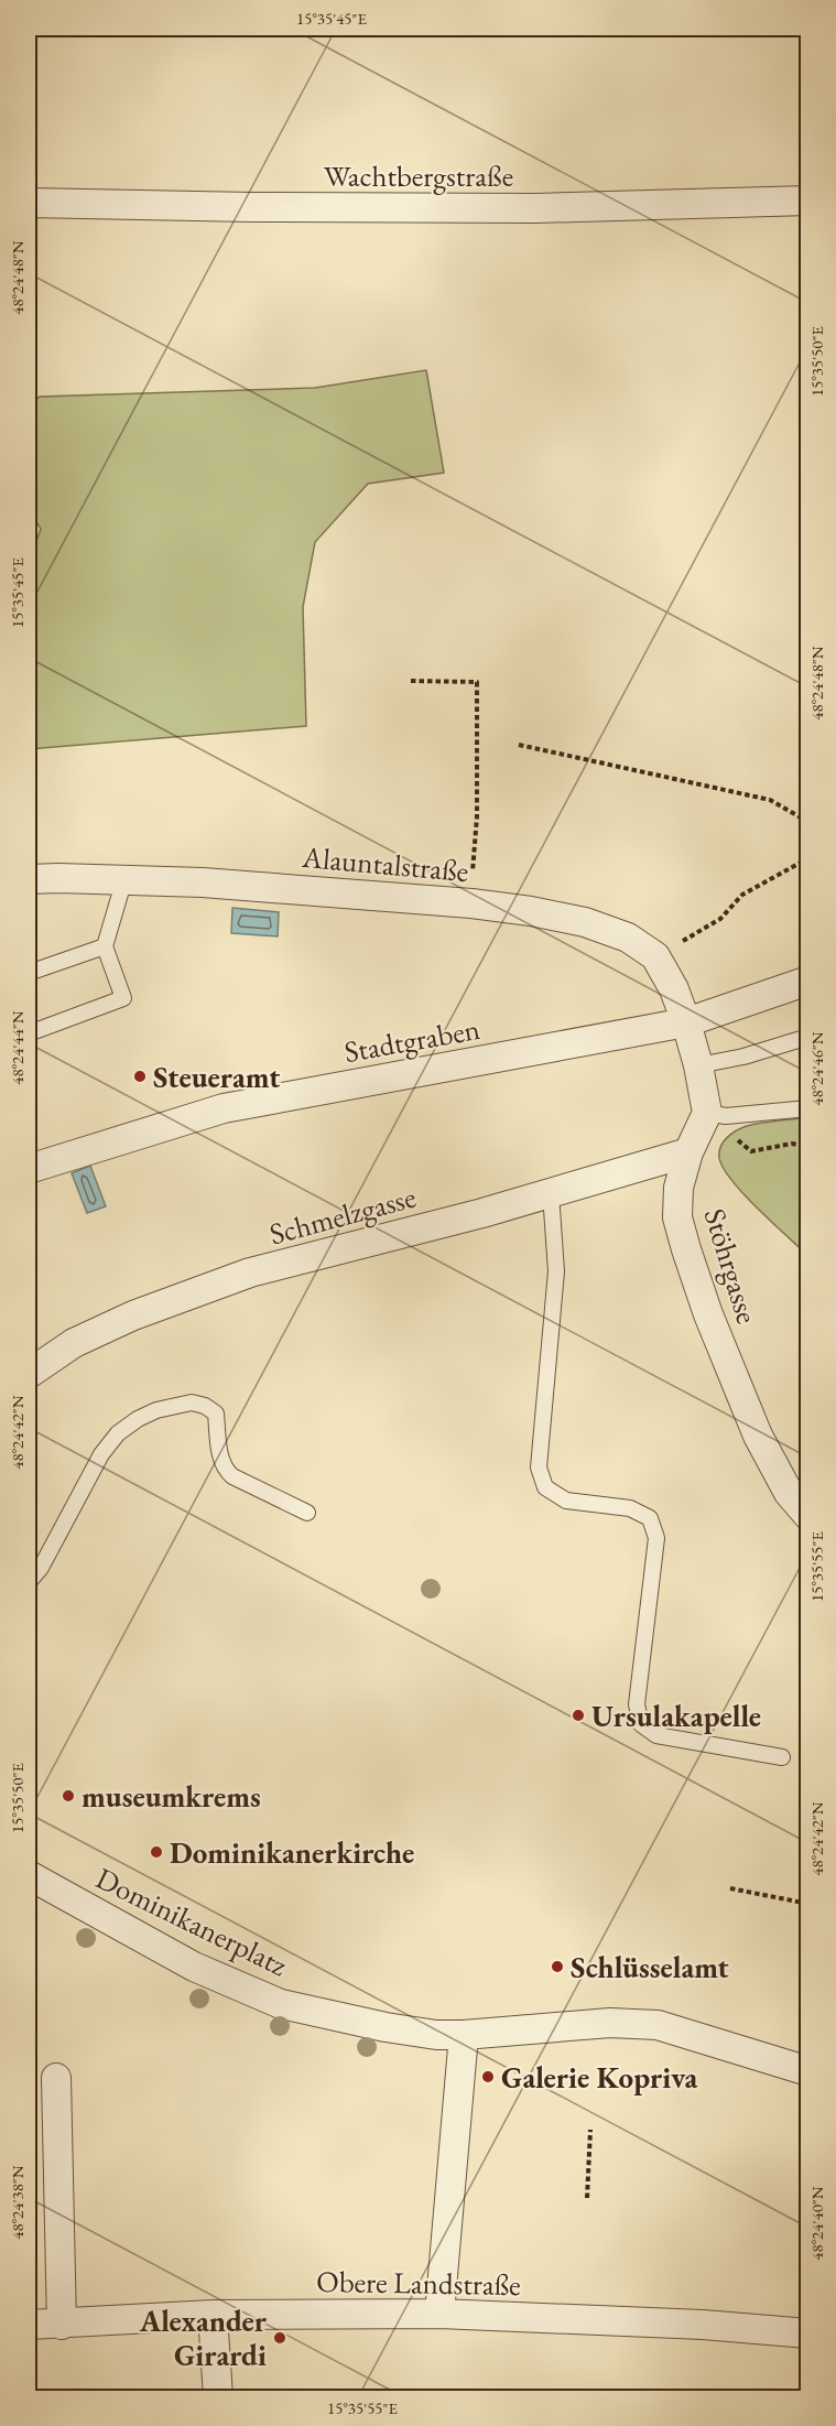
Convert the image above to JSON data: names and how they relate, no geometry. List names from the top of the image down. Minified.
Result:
{"streets":{"street":["Wachtbergstraße","Alauntalstraße","Stadtgraben","Schmelzgasse","Stöhrgasse","Dominikanerplatz","Obere Landstraße"]},"crossings":[["Alauntalstraße","Stadtgraben"],["Schmelzgasse","Stöhrgasse"]],"places":["Steueramt","Ursulakapelle","museumkrems","Dominikanerkirche","Schlüsselamt","Galerie Kopriva","Alexander Girardi"],"coordinates":["15°35'45\"E","48°24'48\"N","15°35'50\"E","48°24'44\"N","48°24'46\"N","48°24'42\"N","15°35'55\"E","48°24'38\"N","48°24'40\"N"]}
